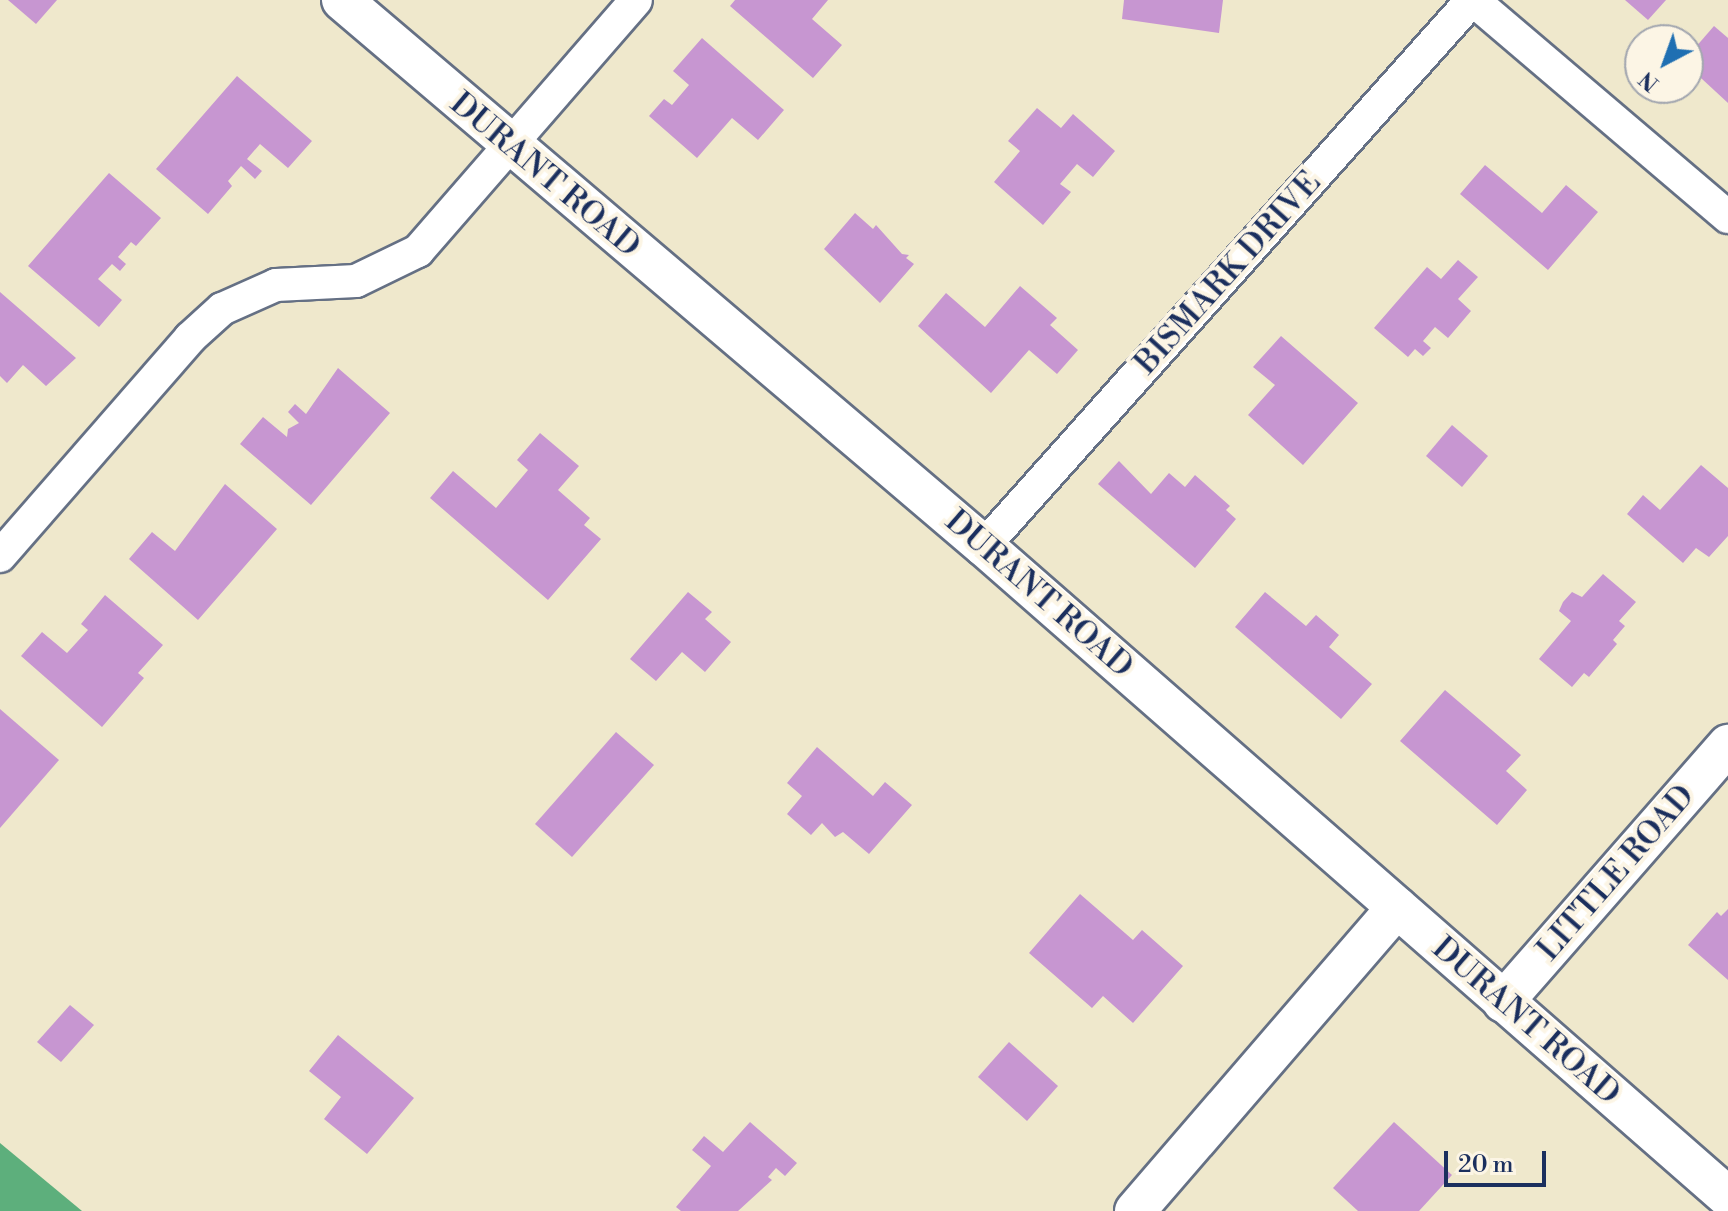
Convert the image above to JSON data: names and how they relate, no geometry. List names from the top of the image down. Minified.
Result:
{"streets":{"street":["DURANT ROAD","BISMARK DRIVE","LITTLE ROAD"]},"crossings":[["DURANT ROAD","BISMARK DRIVE"],["DURANT ROAD","LITTLE ROAD"]],"scale_bar":"20 m","north":"bottom left"}
